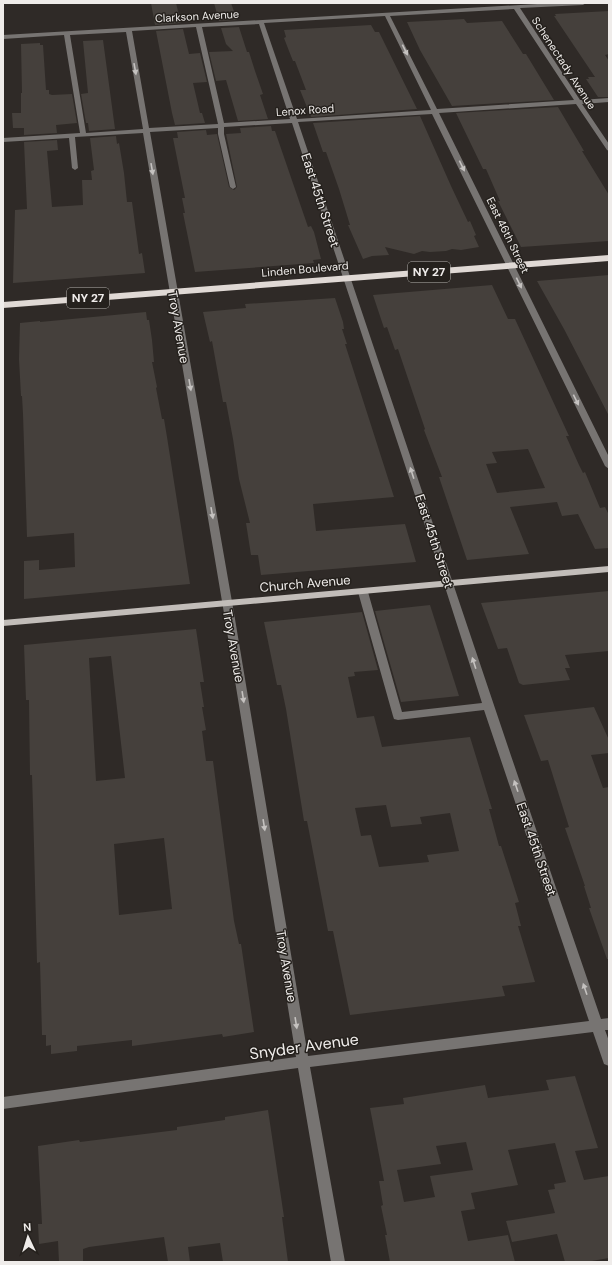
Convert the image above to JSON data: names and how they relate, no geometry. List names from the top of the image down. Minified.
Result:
{"streets":{"highway":["Linden Boulevard","NY 27"],"main road":["Church Avenue"],"street":["Clarkson Avenue","Schenectady Avenue","Lenox Road","East 45th Street","East 46th Street","Troy Avenue","Snyder Avenue"]},"crossings":[["Clarkson Avenue","Schenectady Avenue"],["Clarkson Avenue","East 45th Street"],["Clarkson Avenue","East 46th Street"],["Clarkson Avenue","Troy Avenue"],["Schenectady Avenue","Lenox Road"],["Lenox Road","East 45th Street"],["Lenox Road","East 46th Street"],["Lenox Road","Troy Avenue"],["East 45th Street","Linden Boulevard"],["East 45th Street","Church Avenue"],["East 45th Street","Snyder Avenue"],["East 46th Street","Linden Boulevard"],["Linden Boulevard","Troy Avenue"],["Troy Avenue","Church Avenue"],["Troy Avenue","Snyder Avenue"]],"one_way":["East 45th Street","East 46th Street","Troy Avenue"],"north":"top"}
